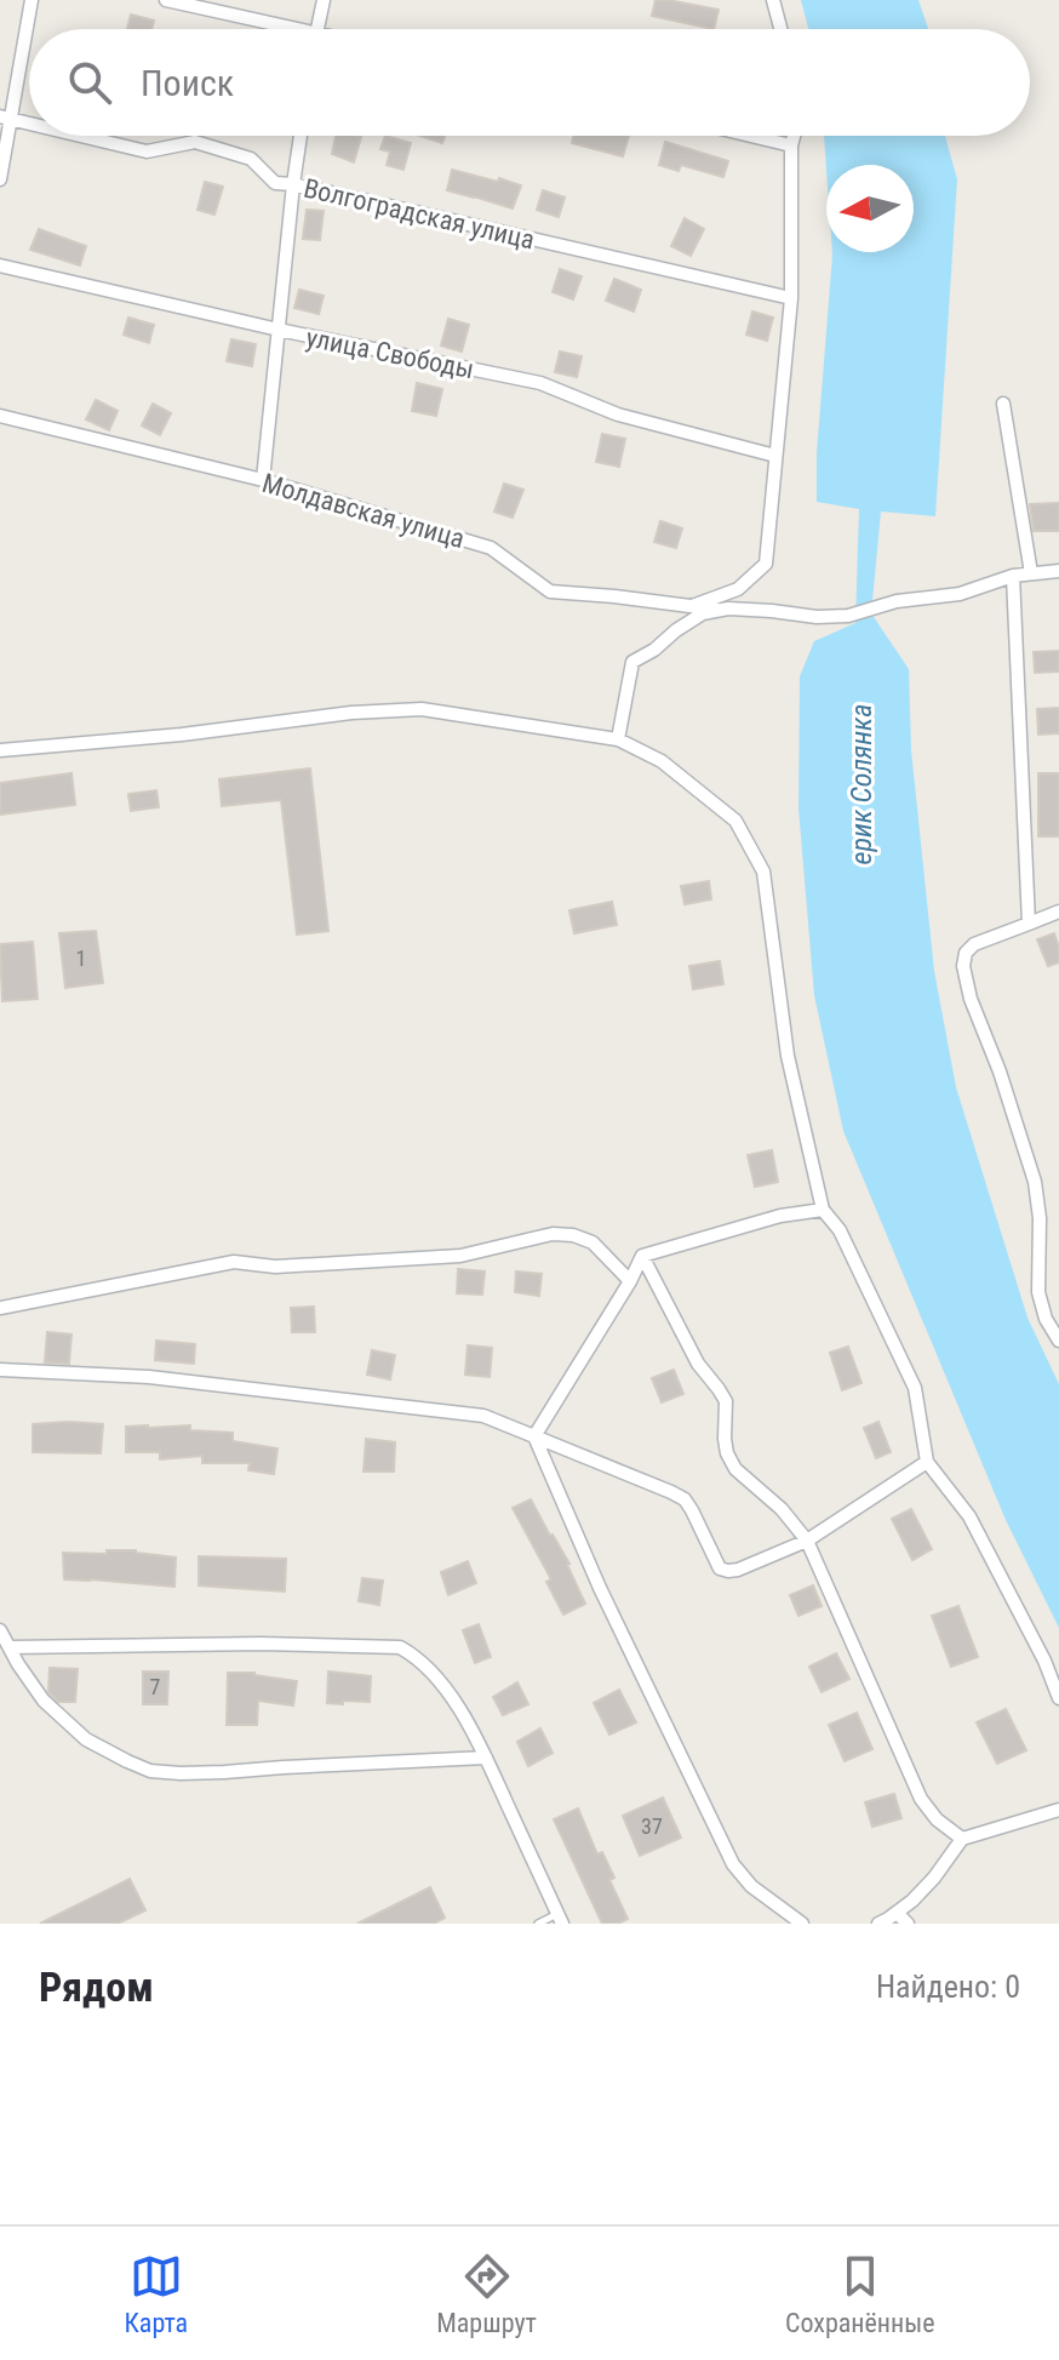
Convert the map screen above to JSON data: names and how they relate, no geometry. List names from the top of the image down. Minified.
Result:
{"streets":{"street":["Волгоградская улица","улица Свободы","Молдавская улица"]},"water":["ерик Солянка"],"house_numbers":["1","7","37"],"north":"left","page":{"search":"Поиск","heading":["Рядом","Найдено: 0"],"nav":["Карта","Маршрут","Сохранённые"]}}
